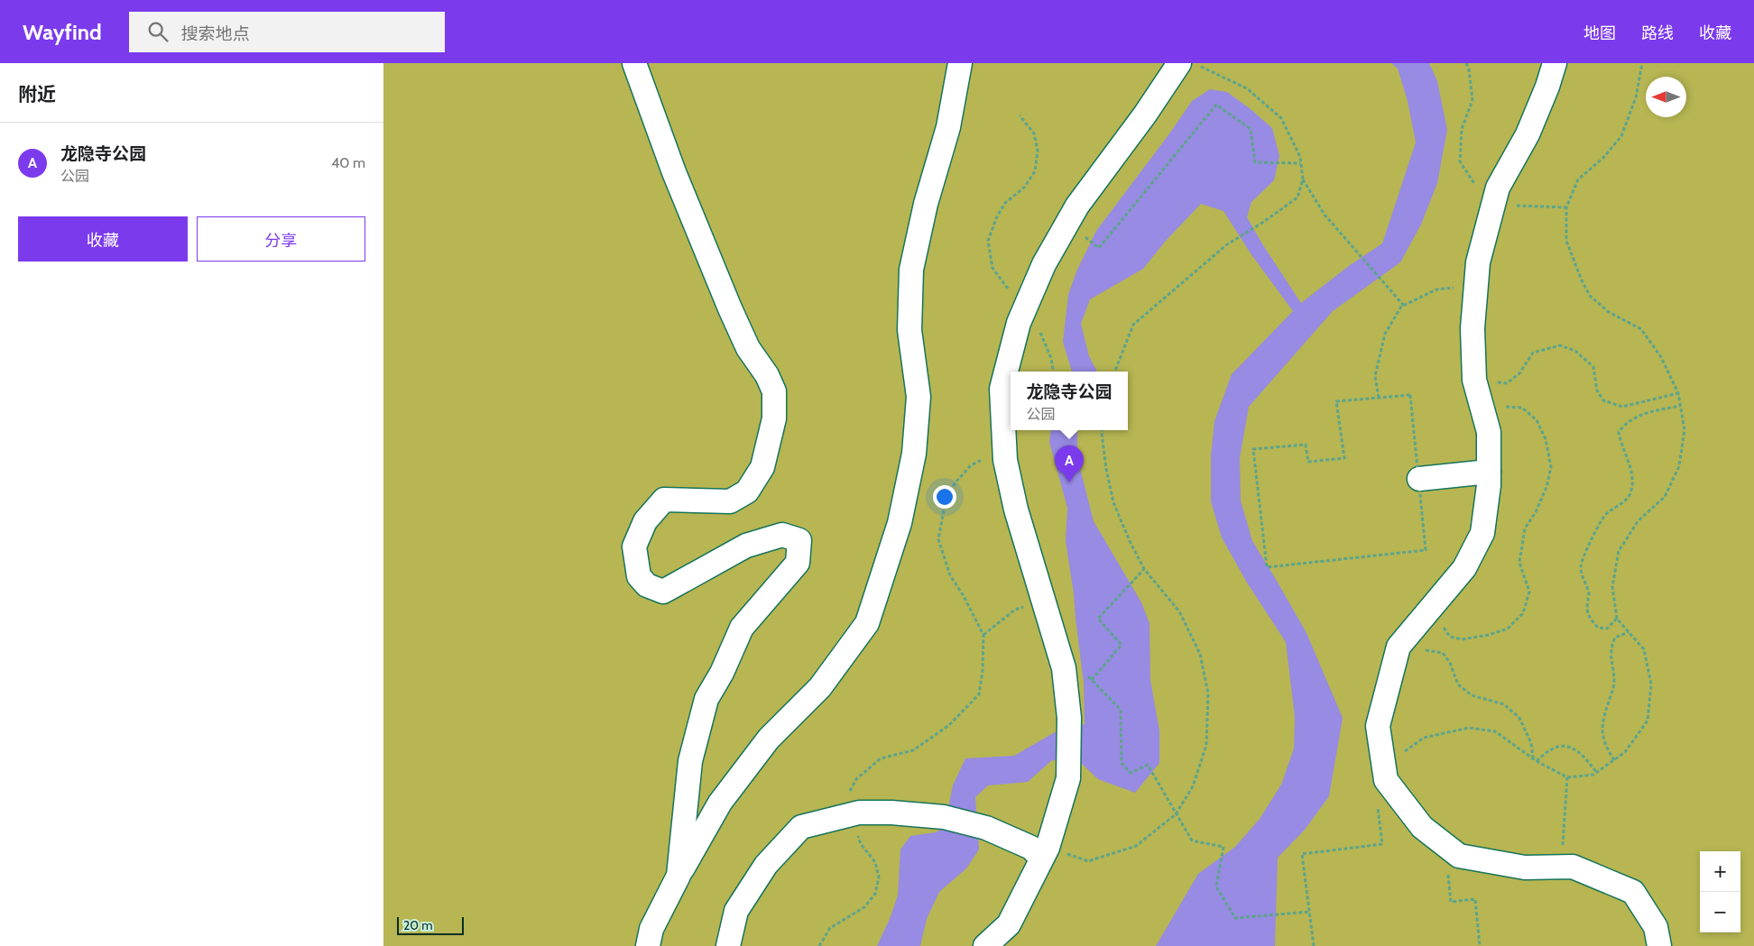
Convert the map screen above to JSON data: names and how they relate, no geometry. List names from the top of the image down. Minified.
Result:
{"scale_bar":"20 m","north":"left","page":{"header":"Wayfind","search":"搜索地点","nav":["地图","路线","收藏"],"heading":"附近","list":[{"mark":"A","name":"龙隐寺公园","note":"公园","value":"40 m"}],"buttons":["收藏","分享"],"popup":["龙隐寺公园","公园"],"pins":"A","map_buttons":["+","−"],"scale":"20 m"}}
